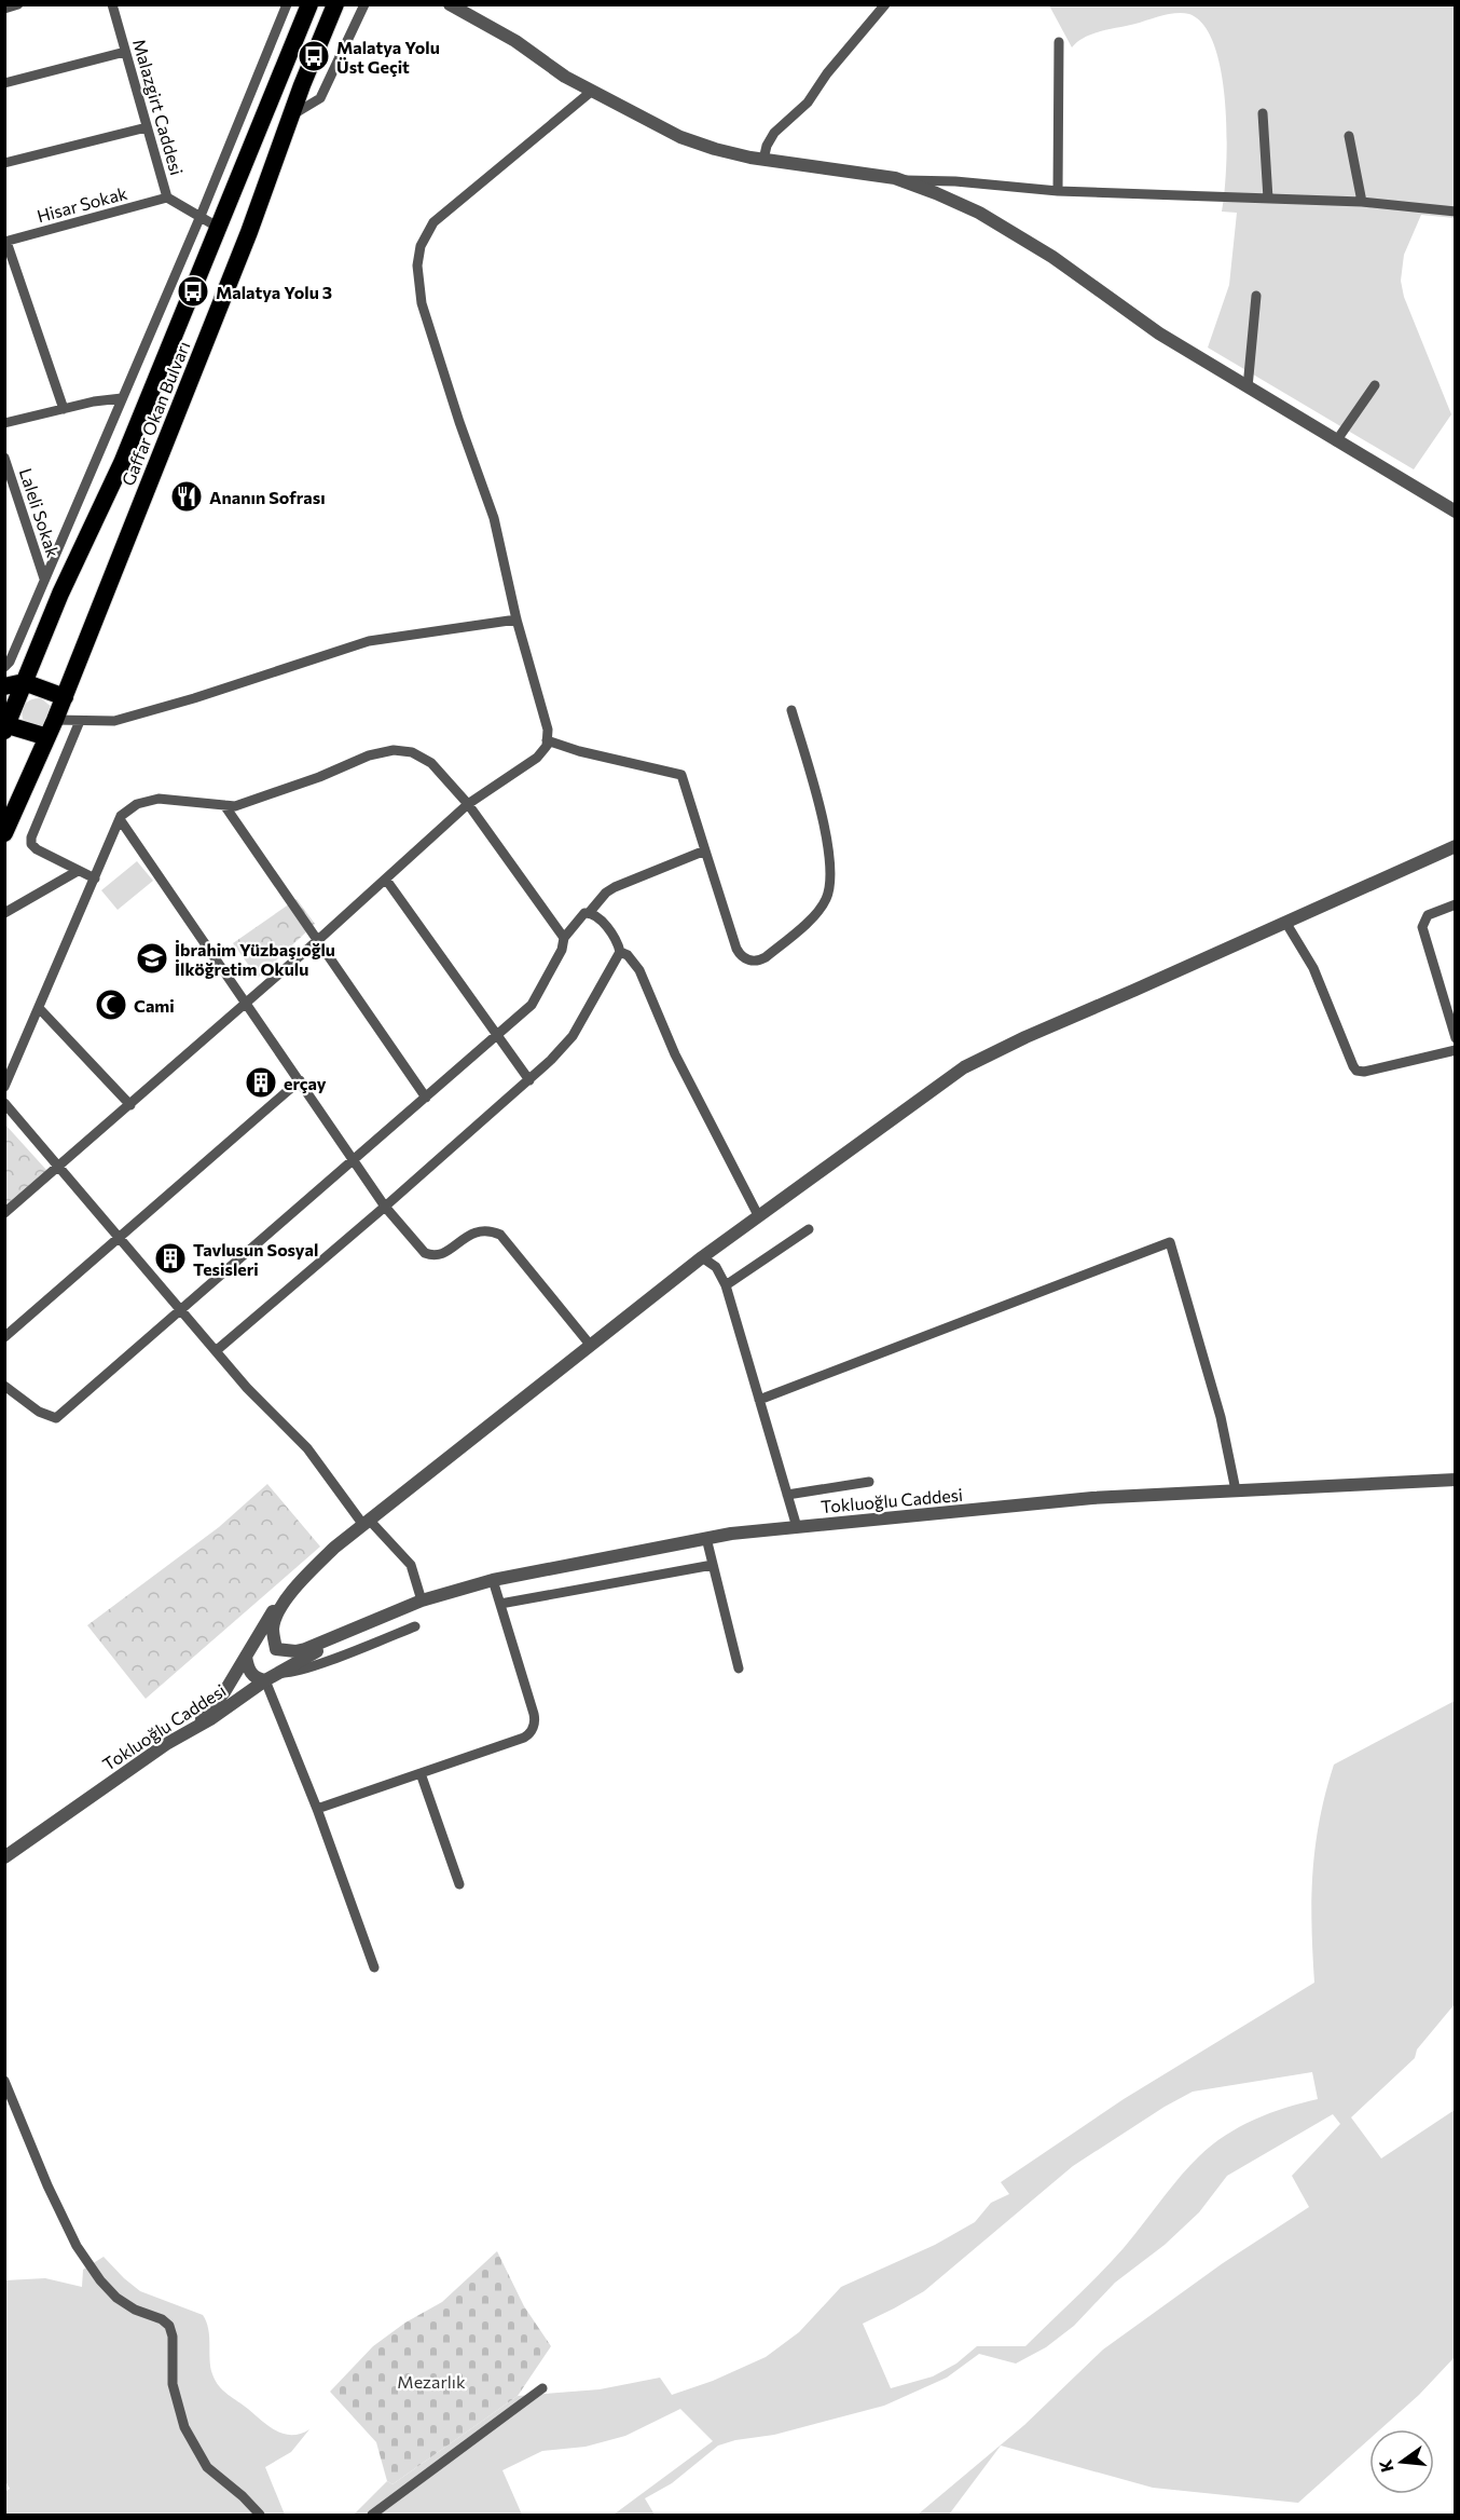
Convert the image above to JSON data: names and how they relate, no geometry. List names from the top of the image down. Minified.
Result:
{"streets":{"highway":["Gaffar Okan Bulvarı"],"street":["Malazgirt Caddesi","Hisar Sokak","Laleli Sokak","Tokluoğlu Caddesi"]},"crossings":[["Malazgirt Caddesi","Hisar Sokak"],["Malazgirt Caddesi","Gaffar Okan Bulvarı"]],"parks":["Mezarlık"],"places":{"bus stop":["Malatya Yolu Üst Geçit","Malatya Yolu 3"],"restaurant":["Ananın Sofrası"],"school or university":["İbrahim Yüzbaşıoğlu İlköğretim Okulu"],"mosque":["Cami"],"building":["erçay","Tavlusun Sosyal Tesisleri"]},"north":"left"}
